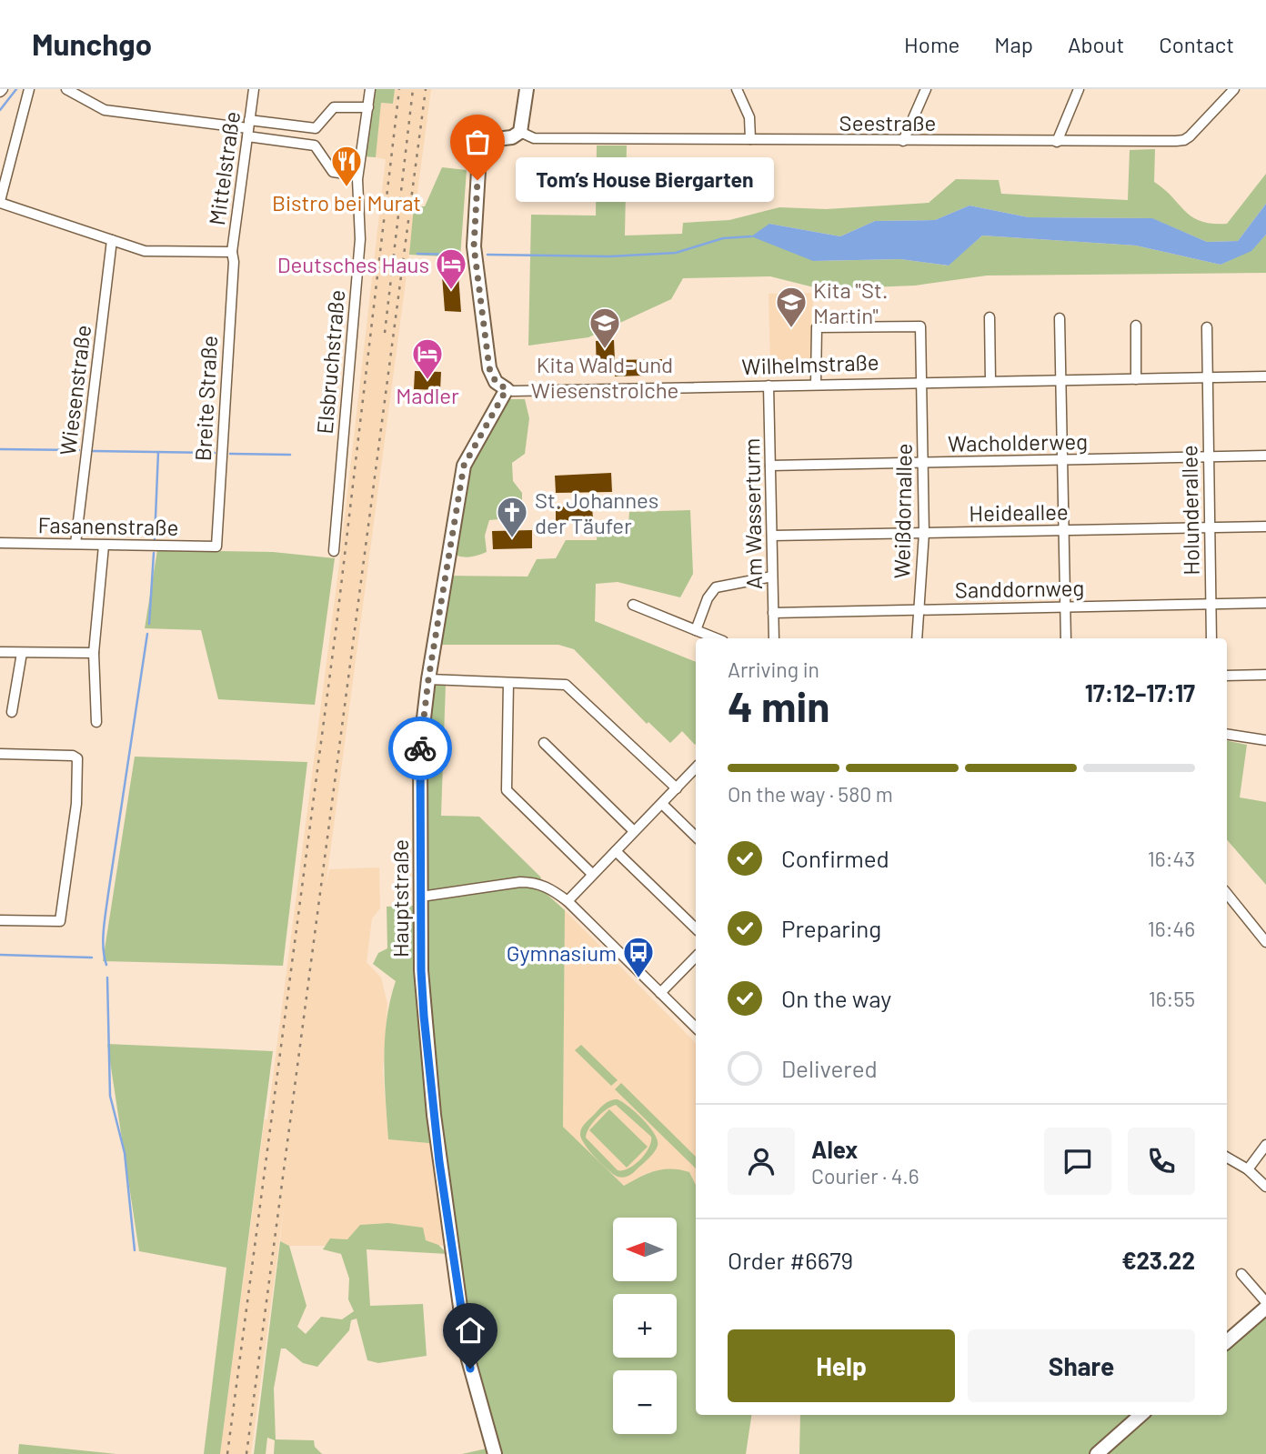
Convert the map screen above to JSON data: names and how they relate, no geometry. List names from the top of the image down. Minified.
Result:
{"streets":{"street":["Seestraße","Mittelstraße","Elsbruchstraße","Wilhelmstraße","Wiesenstraße","Breite Straße","Wacholderweg","Holunderallee","Weißdornallee","Heideallee","Am Wasserturm","Fasanenstraße","Sanddornweg","Hauptstraße"]},"crossings":[["Mittelstraße","Breite Straße"],["Wilhelmstraße","Holunderallee"],["Wilhelmstraße","Weißdornallee"],["Wilhelmstraße","Am Wasserturm"],["Wilhelmstraße","Hauptstraße"],["Wiesenstraße","Fasanenstraße"],["Breite Straße","Fasanenstraße"],["Wacholderweg","Holunderallee"],["Wacholderweg","Weißdornallee"],["Wacholderweg","Am Wasserturm"],["Holunderallee","Heideallee"],["Holunderallee","Sanddornweg"],["Weißdornallee","Heideallee"],["Weißdornallee","Sanddornweg"],["Heideallee","Am Wasserturm"],["Am Wasserturm","Sanddornweg"]],"places":{"other":["Tom’s House Biergarten"],"restaurant":["Bistro bei Murat"],"hotel":["Deutsches Haus","Madler"],"school or university":["Kita \"St. Martin\"","Kita Wald- und Wiesenstrolche"],"church":["St. Johannes der Täufer"],"bus stop":["Gymnasium"]},"north":"left","page":{"header":"Munchgo","nav":["Home","Map","About","Contact"],"bubble":"Tom’s House Biergarten","heading":["4 min","Arriving in","17:12–17:17"],"panel":["Alex","Courier · 4.6","Order #6679","€23.22"],"bar":"On the way · 580 m","list":[["Confirmed","16:43"],["Preparing","16:46"],["On the way","16:55"],"Delivered"],"map_buttons":["+","−"],"buttons":["Help","Share"]}}
